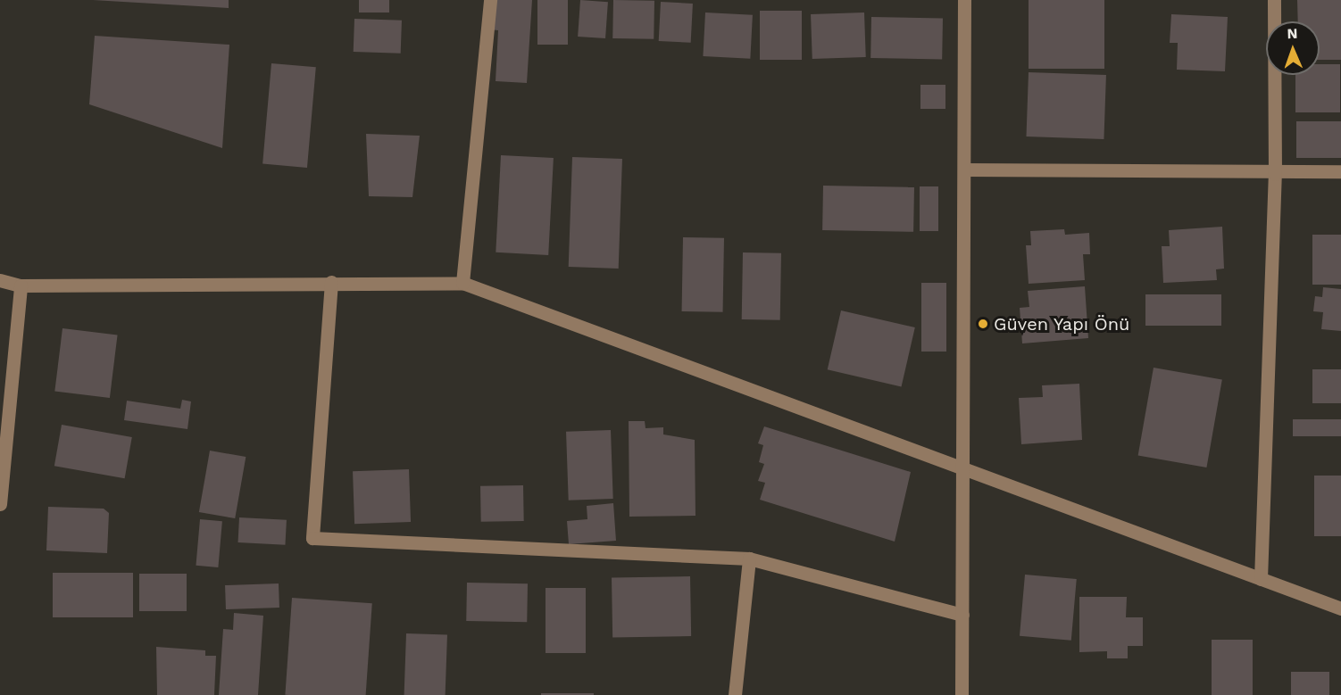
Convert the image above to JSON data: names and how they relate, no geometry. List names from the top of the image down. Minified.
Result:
{"places":["Güven Yapı Önü"],"north":"top"}
